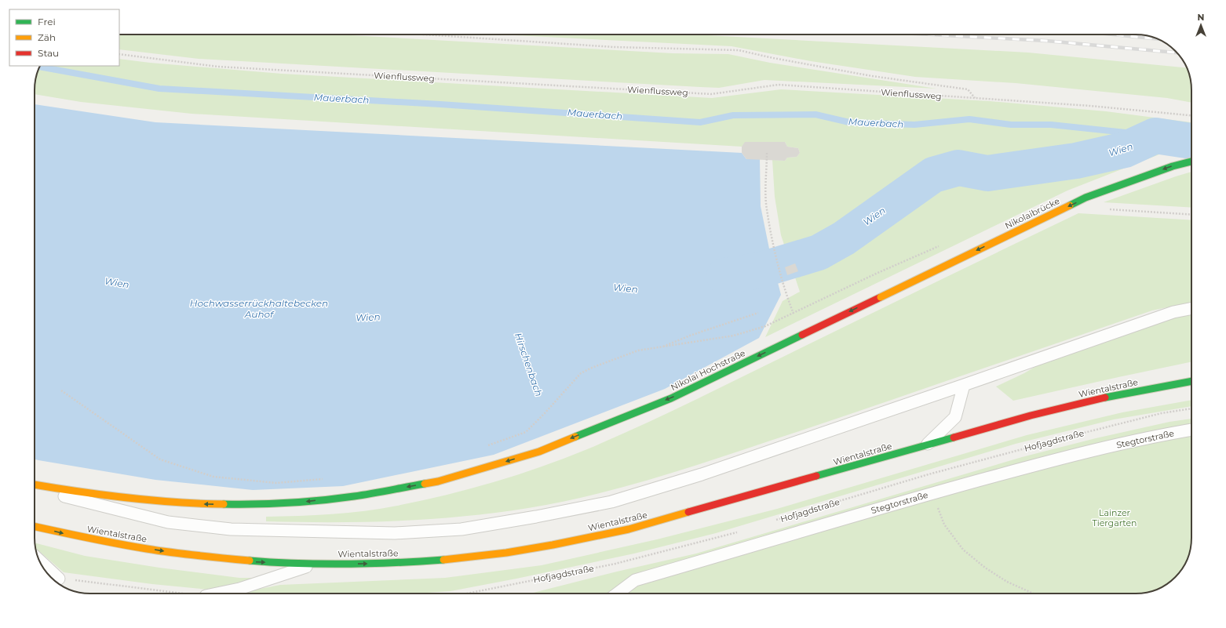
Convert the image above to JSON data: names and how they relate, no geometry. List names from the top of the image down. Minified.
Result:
{"streets":{"main road":["Nikolaibrücke","Nikolai Hochstraße","Wientalstraße"],"lane":["Stegtorstraße"],"path":["Wienflussweg","Hofjagdstraße"]},"crossings":[["Nikolaibrücke","Nikolai Hochstraße"]],"one_way":["Nikolaibrücke","Nikolai Hochstraße","Wientalstraße"],"water":["Mauerbach","Wien","Hochwasserrückhaltebecken Auhof","Hirschenbach"],"parks":["Lainzer Tiergarten"],"legend":["Frei","Zäh","Stau"],"north":"top"}
